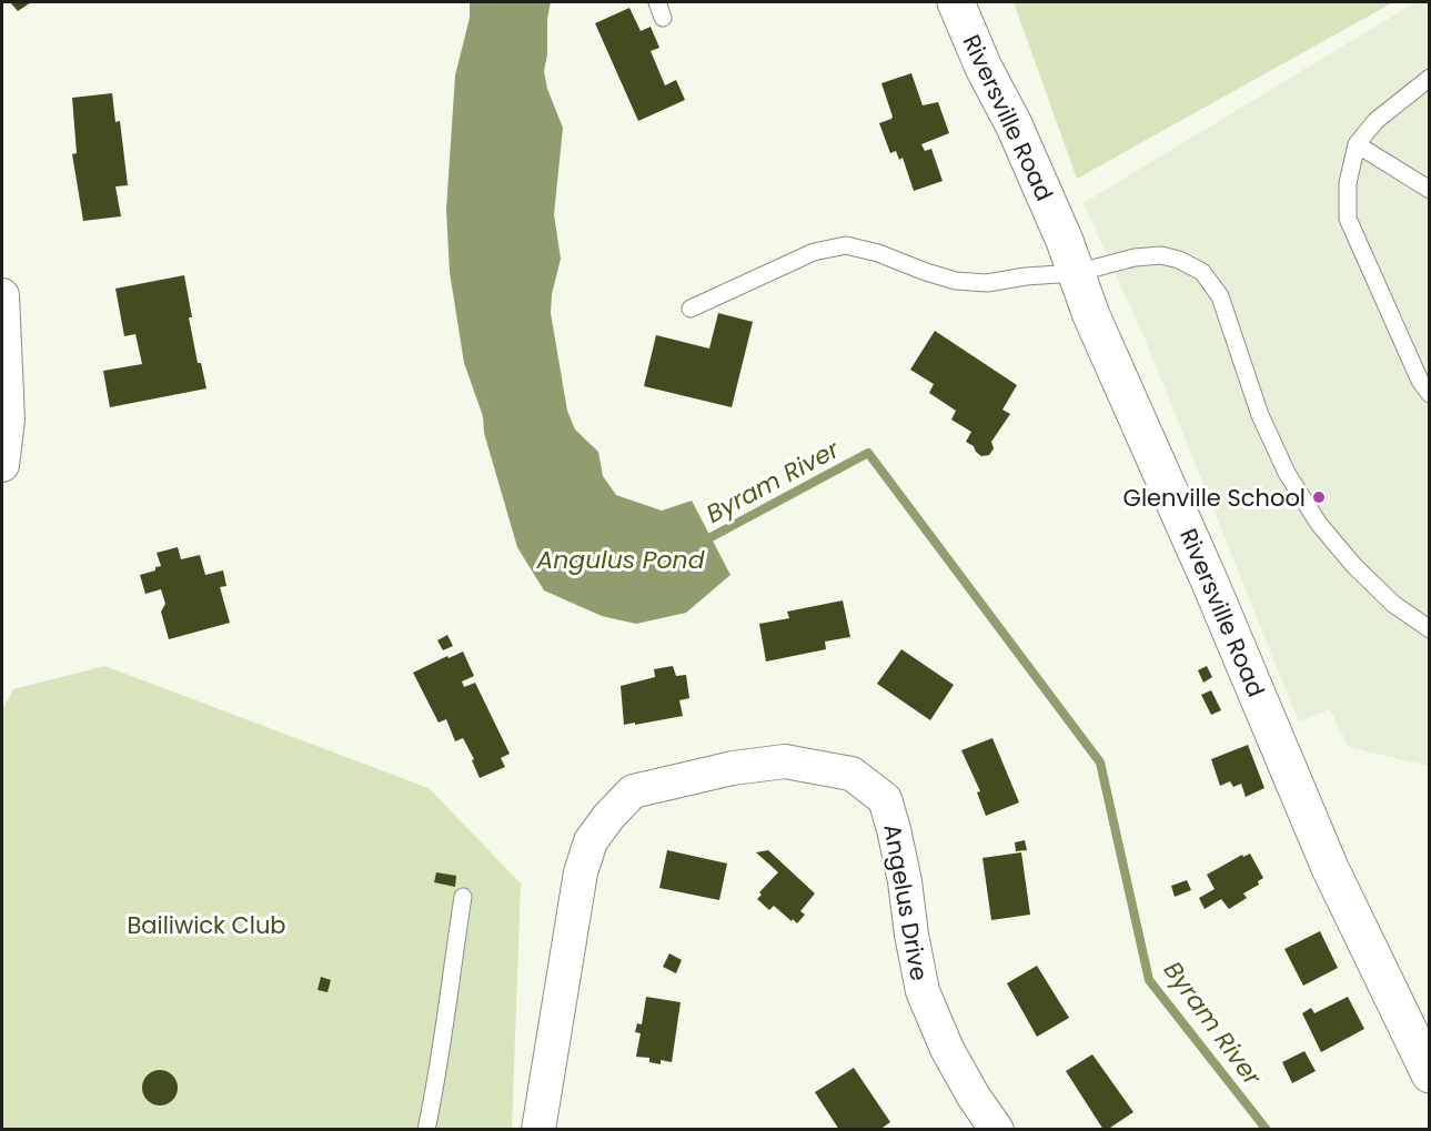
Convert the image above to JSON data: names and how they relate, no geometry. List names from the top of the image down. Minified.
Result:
{"streets":{"street":["Riversville Road","Angelus Drive"]},"water":["Byram River","Angulus Pond"],"parks":["Bailiwick Club"],"places":["Glenville School"]}
